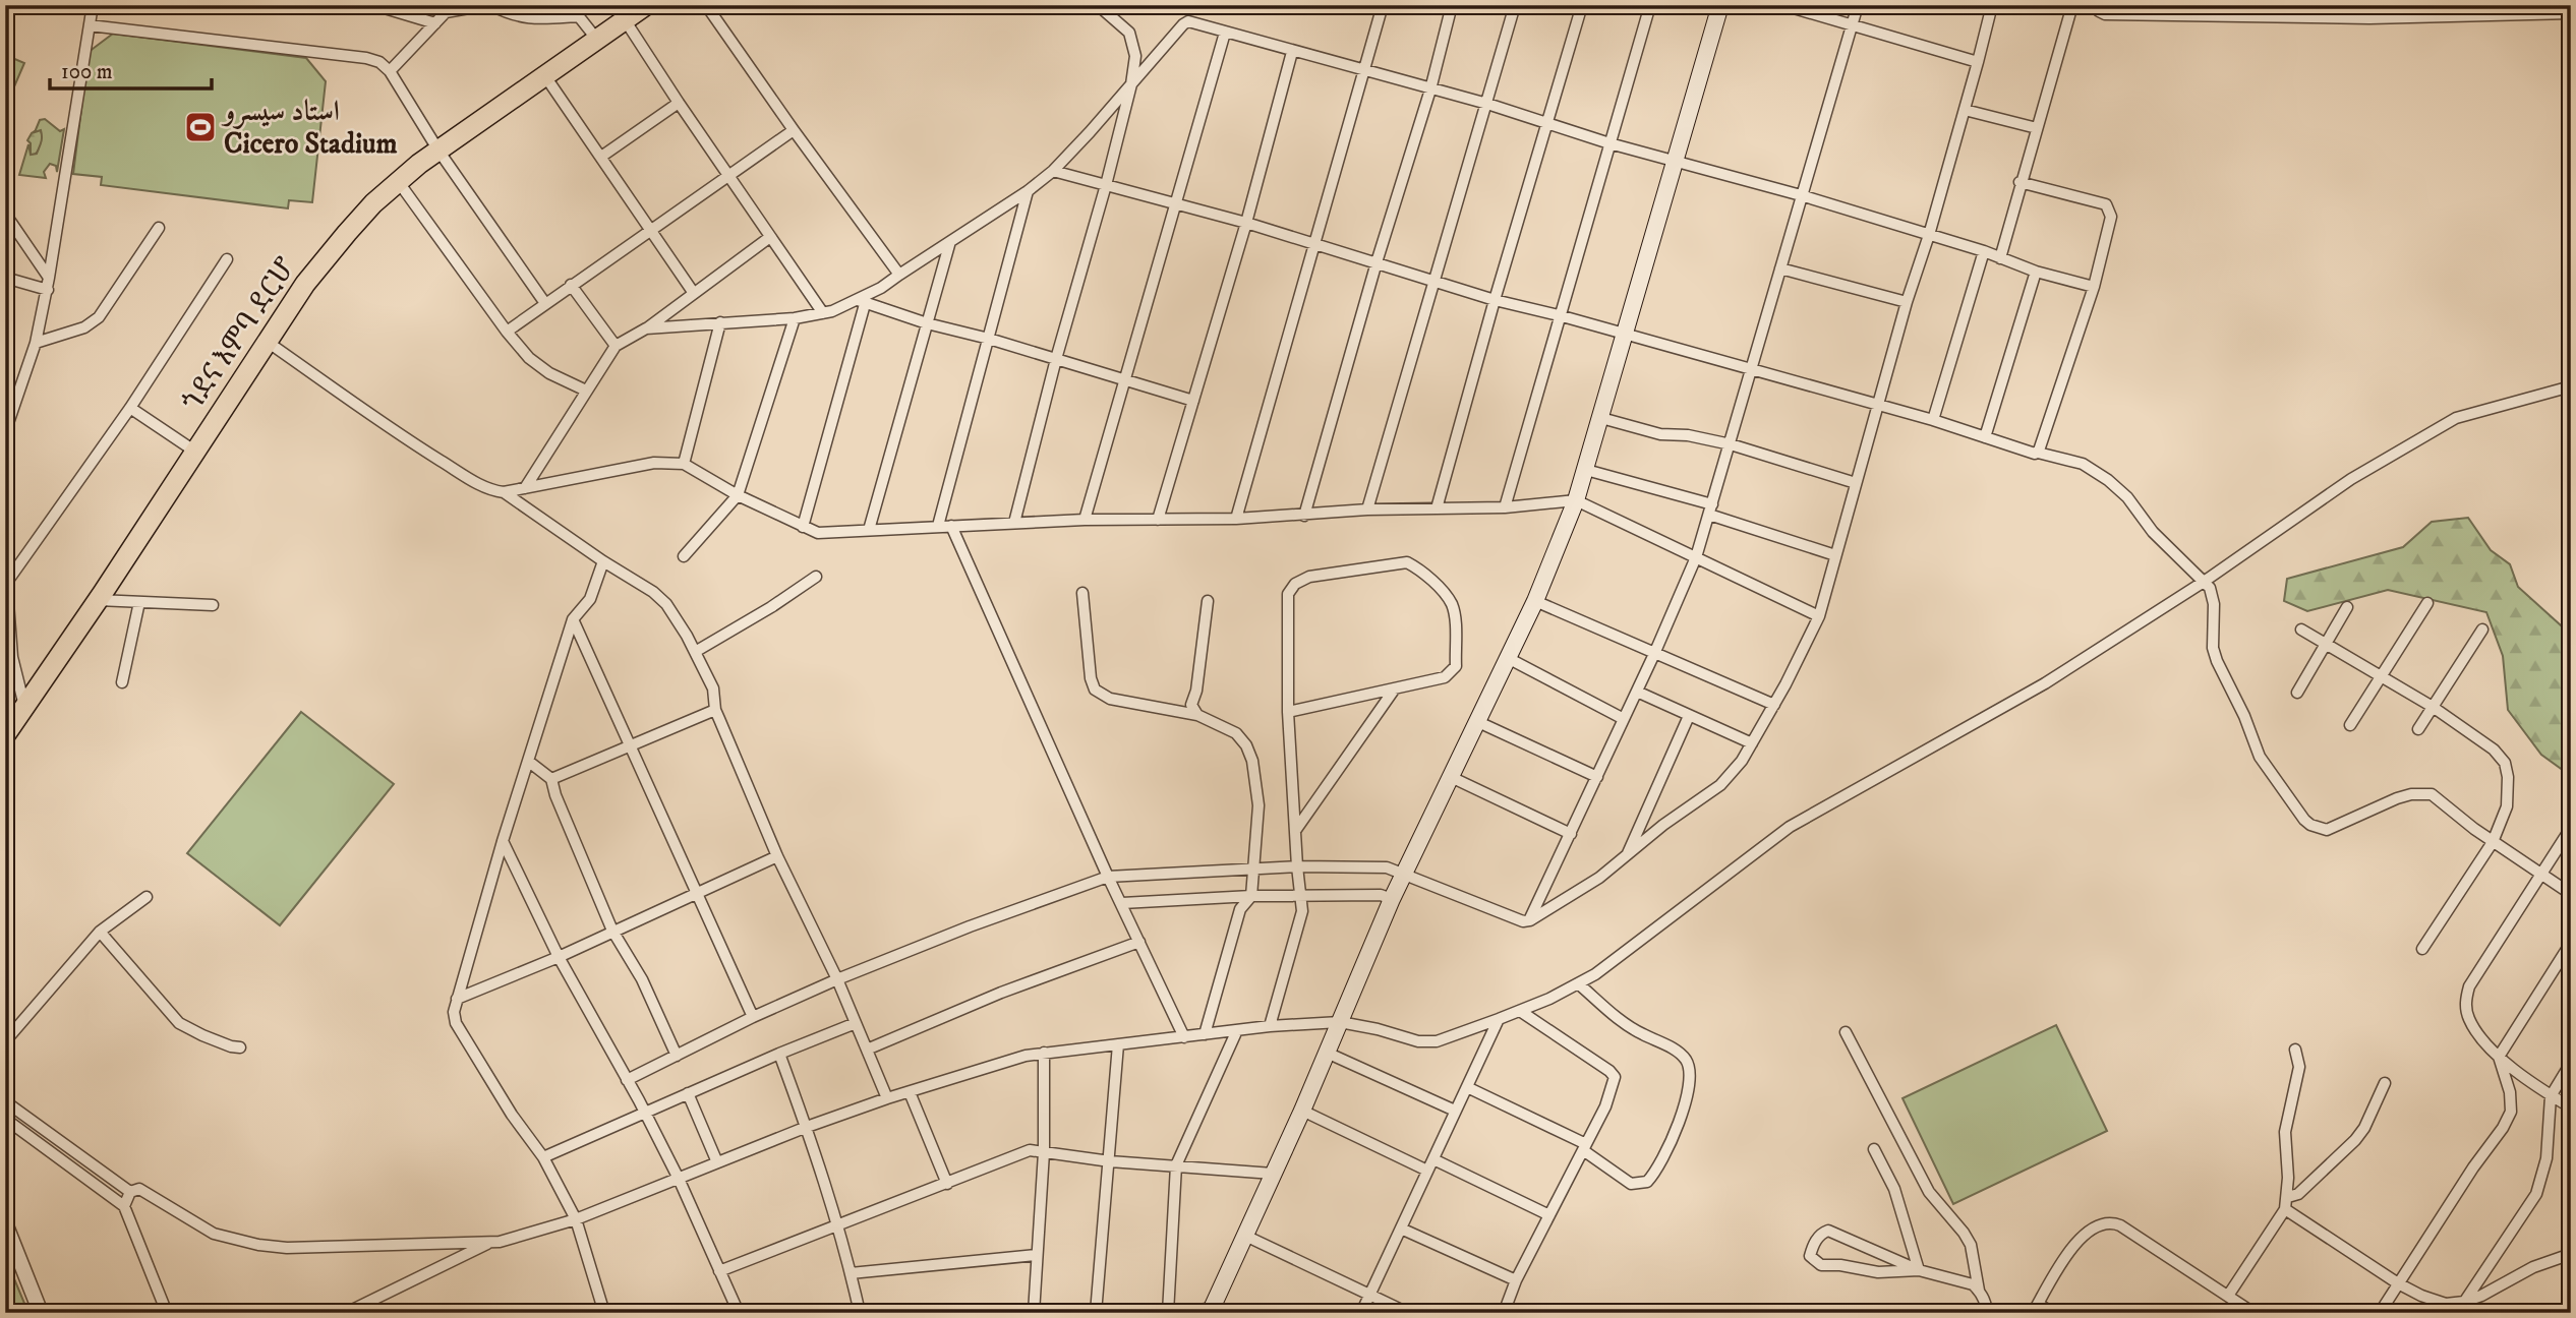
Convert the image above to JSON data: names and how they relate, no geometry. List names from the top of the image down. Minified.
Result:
{"streets":{"highway":["ጎደና እምባ ደርሆ"]},"places":{"sports":["استاد سيسرو Cicero Stadium"]},"scale_bar":"100 m"}
